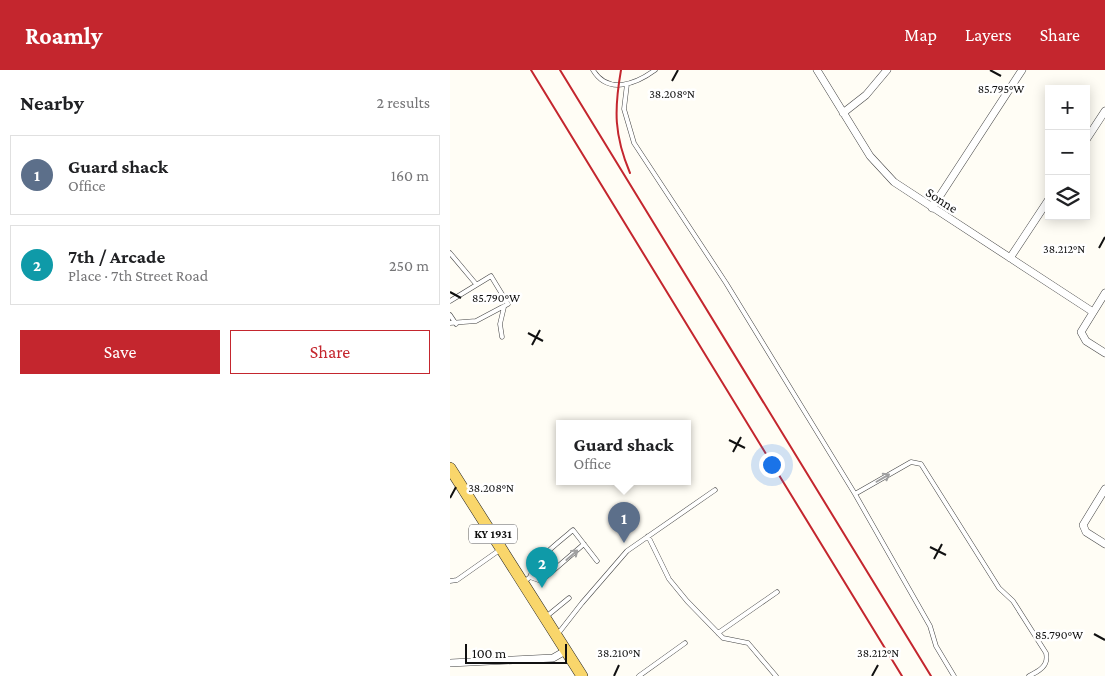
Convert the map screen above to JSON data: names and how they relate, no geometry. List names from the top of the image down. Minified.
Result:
{"streets":{"main road":["KY 1931"],"street":["Sonne"]},"scale_bar":"100 m","page":{"header":"Roamly","nav":["Map","Layers","Share"],"heading":["Nearby","2 results"],"map_buttons":["+","−"],"list":[{"mark":"1","name":"Guard shack","note":"Office","value":"160 m"},{"mark":"2","name":"7th / Arcade","note":"Place · 7th Street Road","value":"250 m"}],"buttons":["Save","Share"],"popup":["Guard shack","Office"],"pins":["1","2"],"scale":"100 m"},"coordinates":["85.795°W","38.208°N","38.212°N","85.790°W","38.210°N"]}
